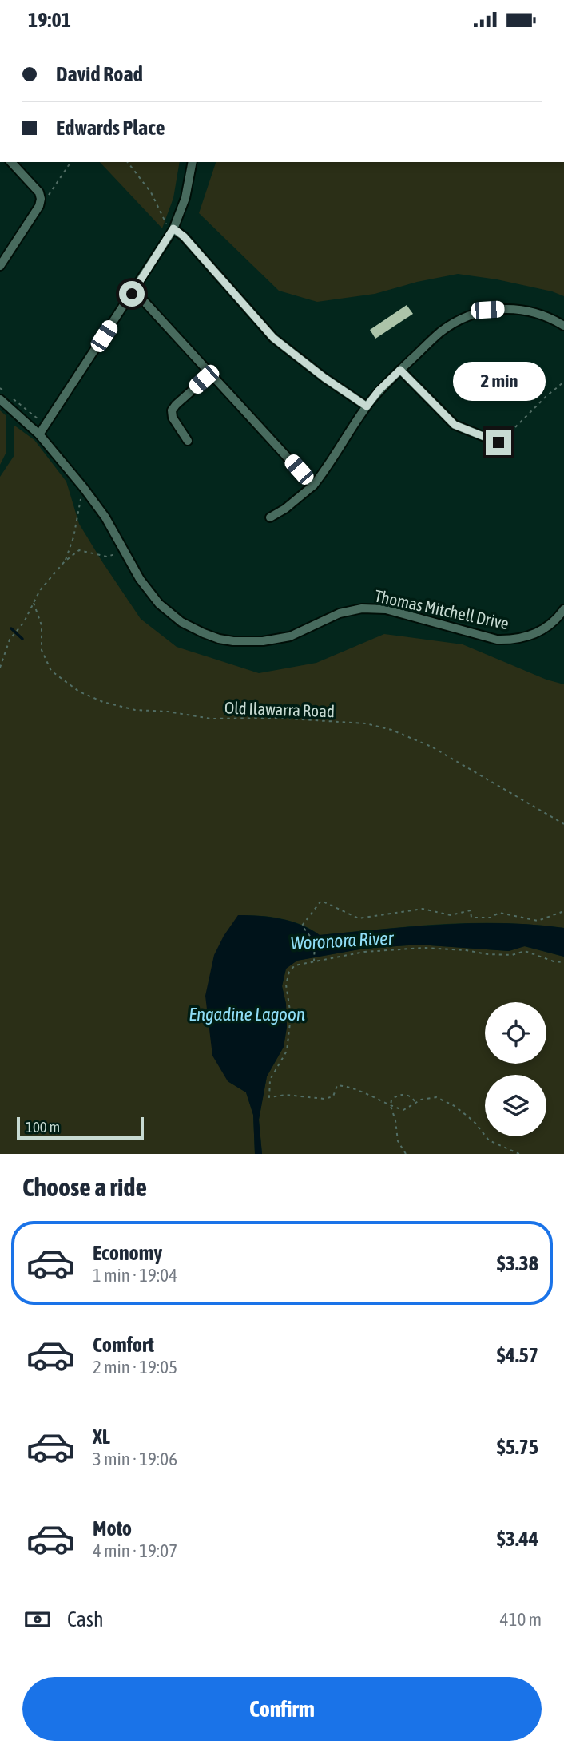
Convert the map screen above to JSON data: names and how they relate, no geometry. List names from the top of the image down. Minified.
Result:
{"streets":{"street":["Thomas Mitchell Drive"],"path":["Old Ilawarra Road"]},"water":["Woronora River","Engadine Lagoon"],"scale_bar":"100 m","page":{"status":"19:01","banner":["David Road","Edwards Place"],"bubble":"2 min","scale":"100 m","heading":"Choose a ride","list":[{"name":"Economy","note":"1 min · 19:04","value":"$3.38"},{"name":"Comfort","note":"2 min · 19:05","value":"$4.57"},{"name":"XL","note":"3 min · 19:06","value":"$5.75"},{"name":"Moto","note":"4 min · 19:07","value":"$3.44"}],"pay":["Cash","410 m"],"buttons":"Confirm"}}
